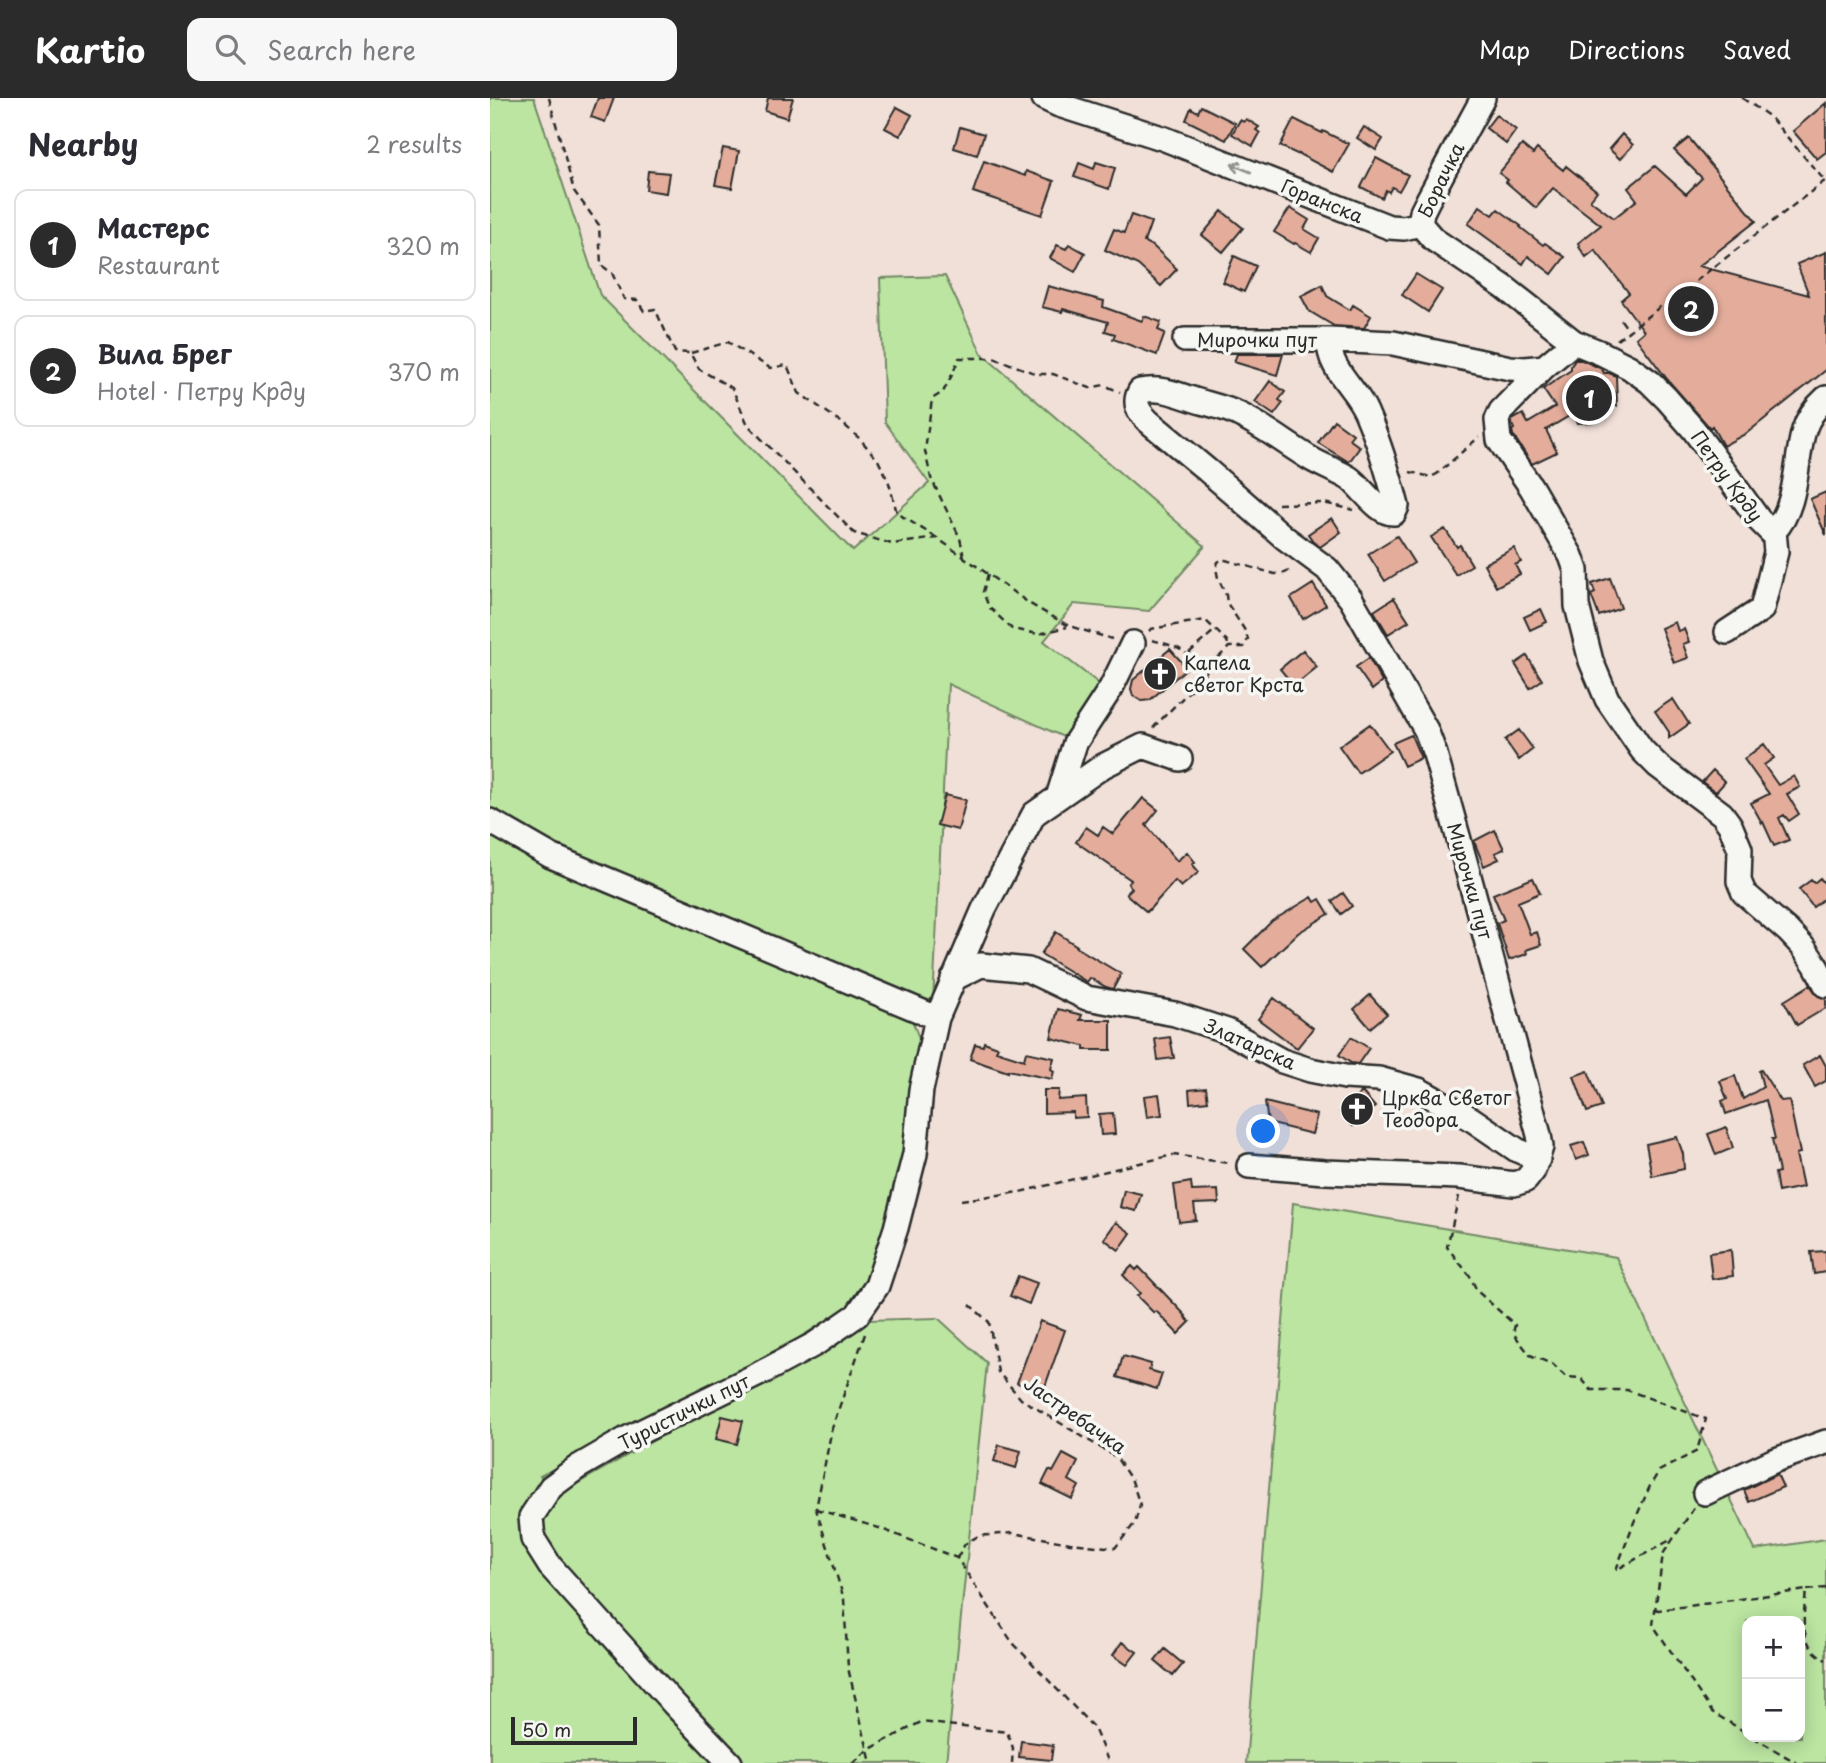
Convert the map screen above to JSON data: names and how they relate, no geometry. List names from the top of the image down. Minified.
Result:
{"streets":{"street":["Борачка","Горанска","Мирочки пут","Петру Крду","Златарска","Туристички пут"],"path":["Јастребачка"]},"crossings":[["Борачка","Горанска"],["Мирочки пут","Златарска"],["Златарска","Туристички пут"]],"one_way":["Горанска"],"places":{"church":["Капела светог Крста","Црква Светог Теодора"]},"scale_bar":"50 m","page":{"header":"Kartio","search":"Search here","nav":["Map","Directions","Saved"],"heading":["Nearby","2 results"],"list":[{"mark":"1","name":"Мастерс","note":"Restaurant","value":"320 m"},{"mark":"2","name":"Вила Брег","note":"Hotel · Петру Крду","value":"370 m"}],"pins":["2","1"],"map_buttons":["+","−"],"scale":"50 m"}}
